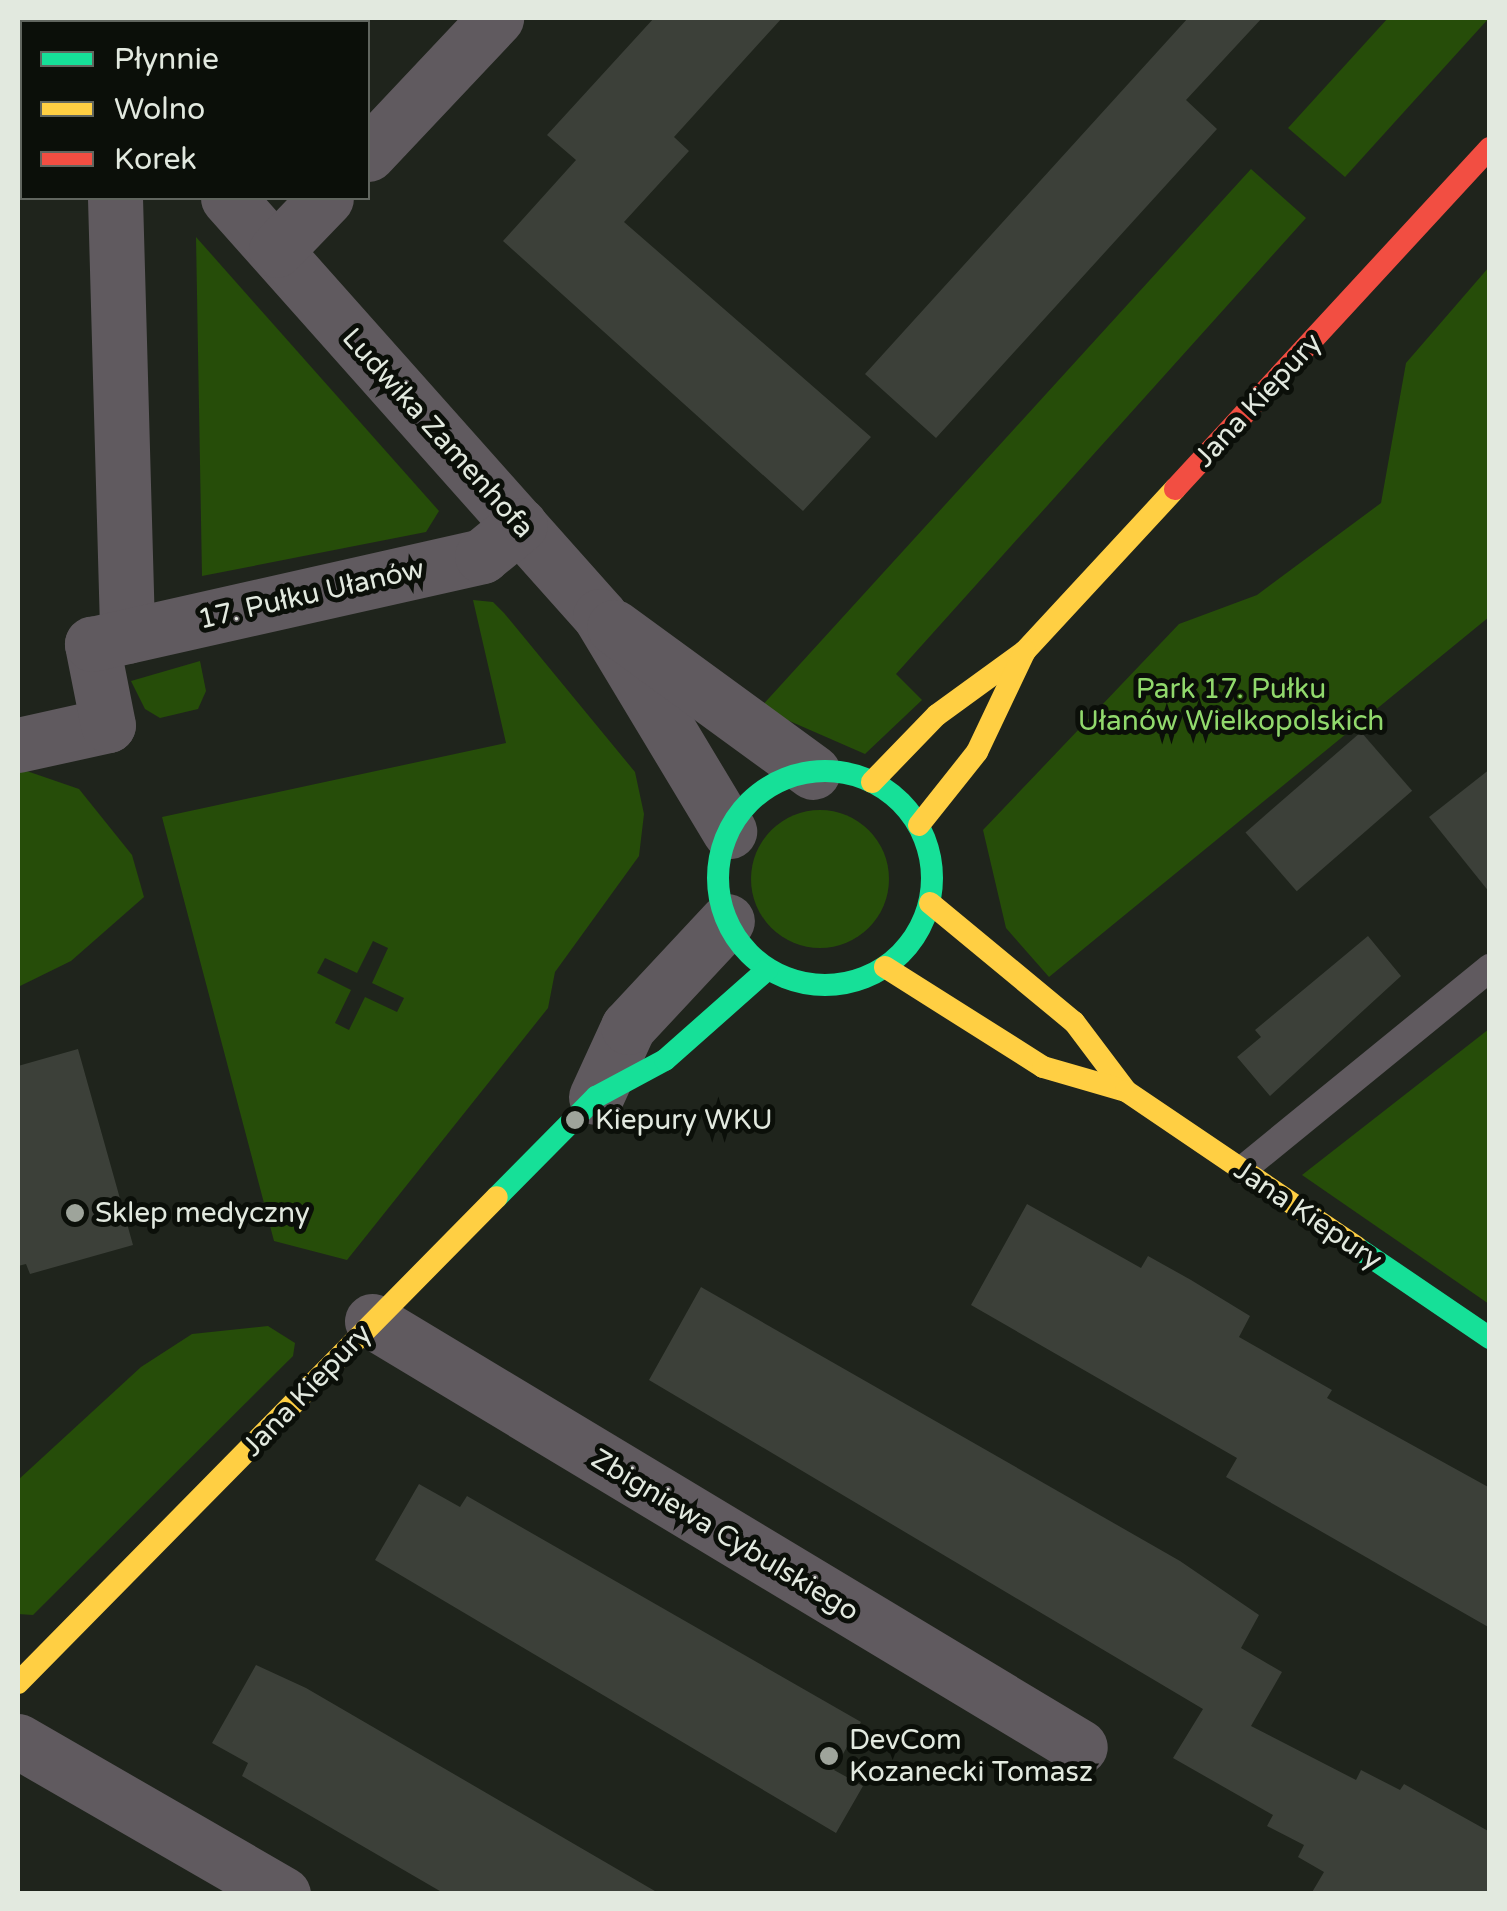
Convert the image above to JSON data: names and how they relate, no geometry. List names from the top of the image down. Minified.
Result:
{"streets":{"street":["Jana Kiepury","Ludwika Zamenhofa","17. Pułku Ułanów","Zbigniewa Cybulskiego"]},"crossings":[["Jana Kiepury","Ludwika Zamenhofa"],["Jana Kiepury","Zbigniewa Cybulskiego"],["Ludwika Zamenhofa","17. Pułku Ułanów"]],"parks":["Park 17. Pułku Ułanów Wielkopolskich"],"places":["Kiepury WKU","Sklep medyczny","DevCom Kozanecki Tomasz"],"legend":["Płynnie","Wolno","Korek"]}
